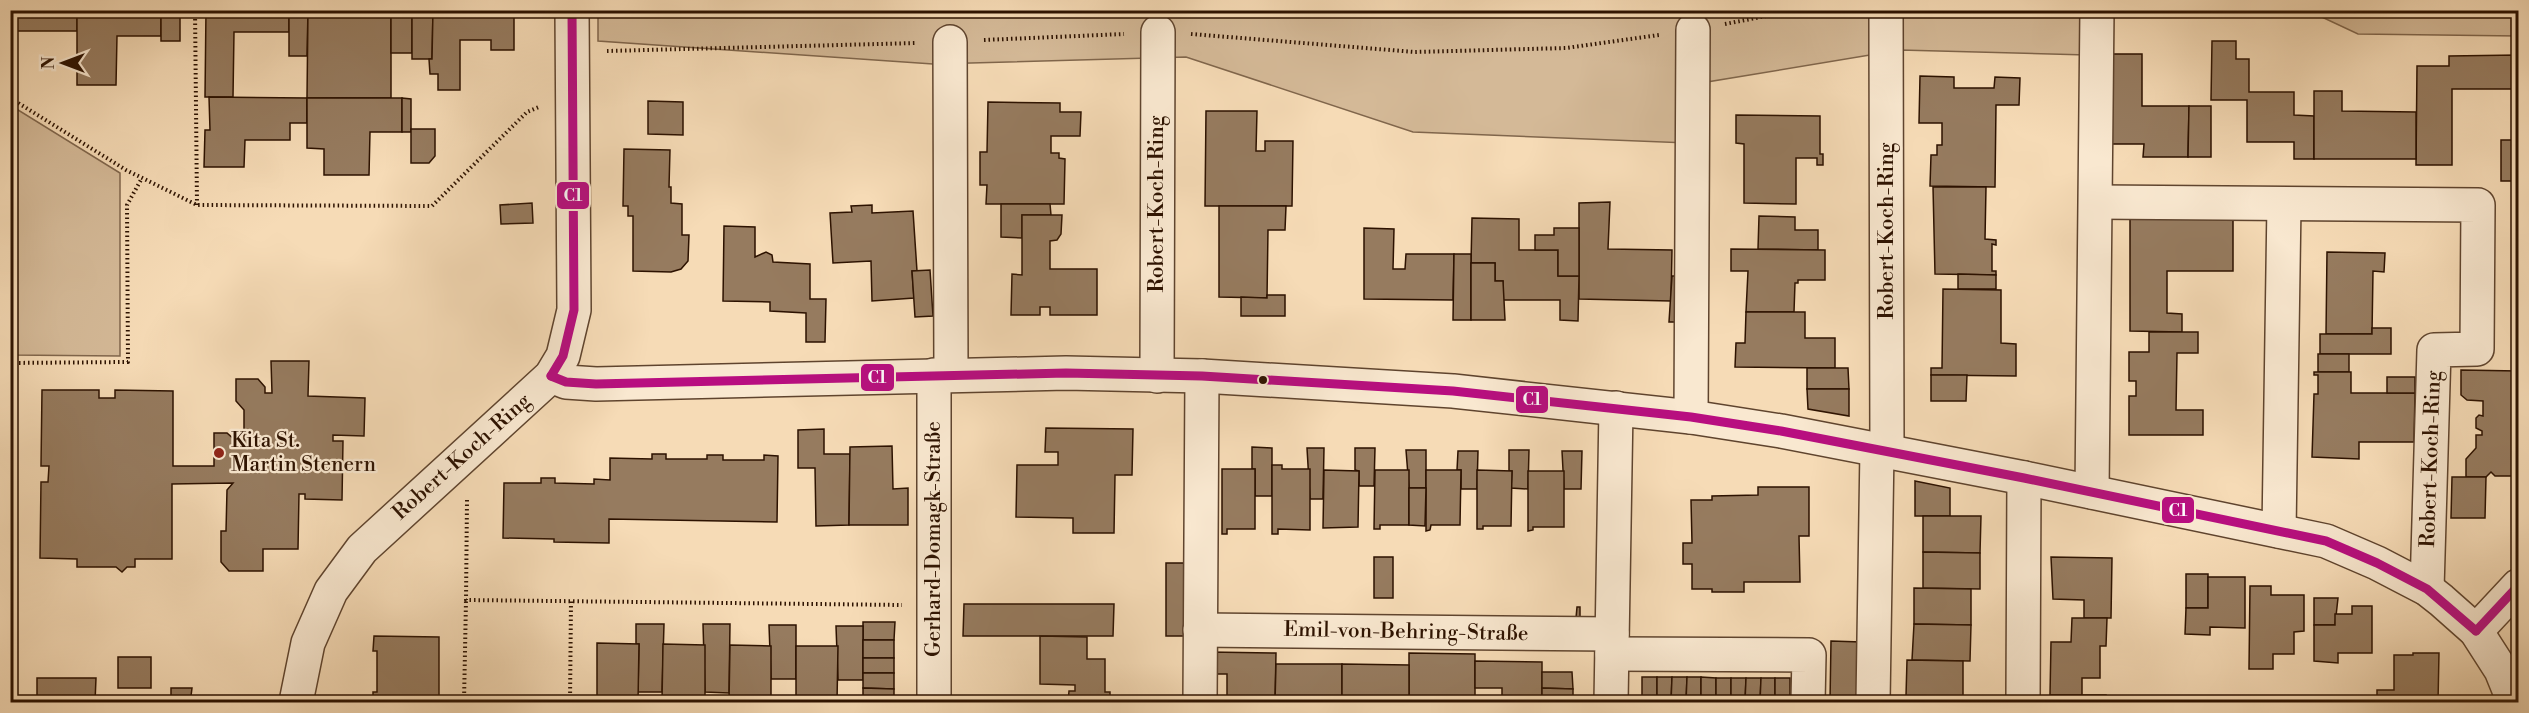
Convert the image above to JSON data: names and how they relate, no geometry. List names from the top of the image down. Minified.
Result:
{"streets":{"street":["Robert-Koch-Ring","Gerhard-Domagk-Straße","Emil-von-Behring-Straße"]},"places":["Kita St. Martin Stenern"],"lines":["transit line C1"],"north":"left"}
